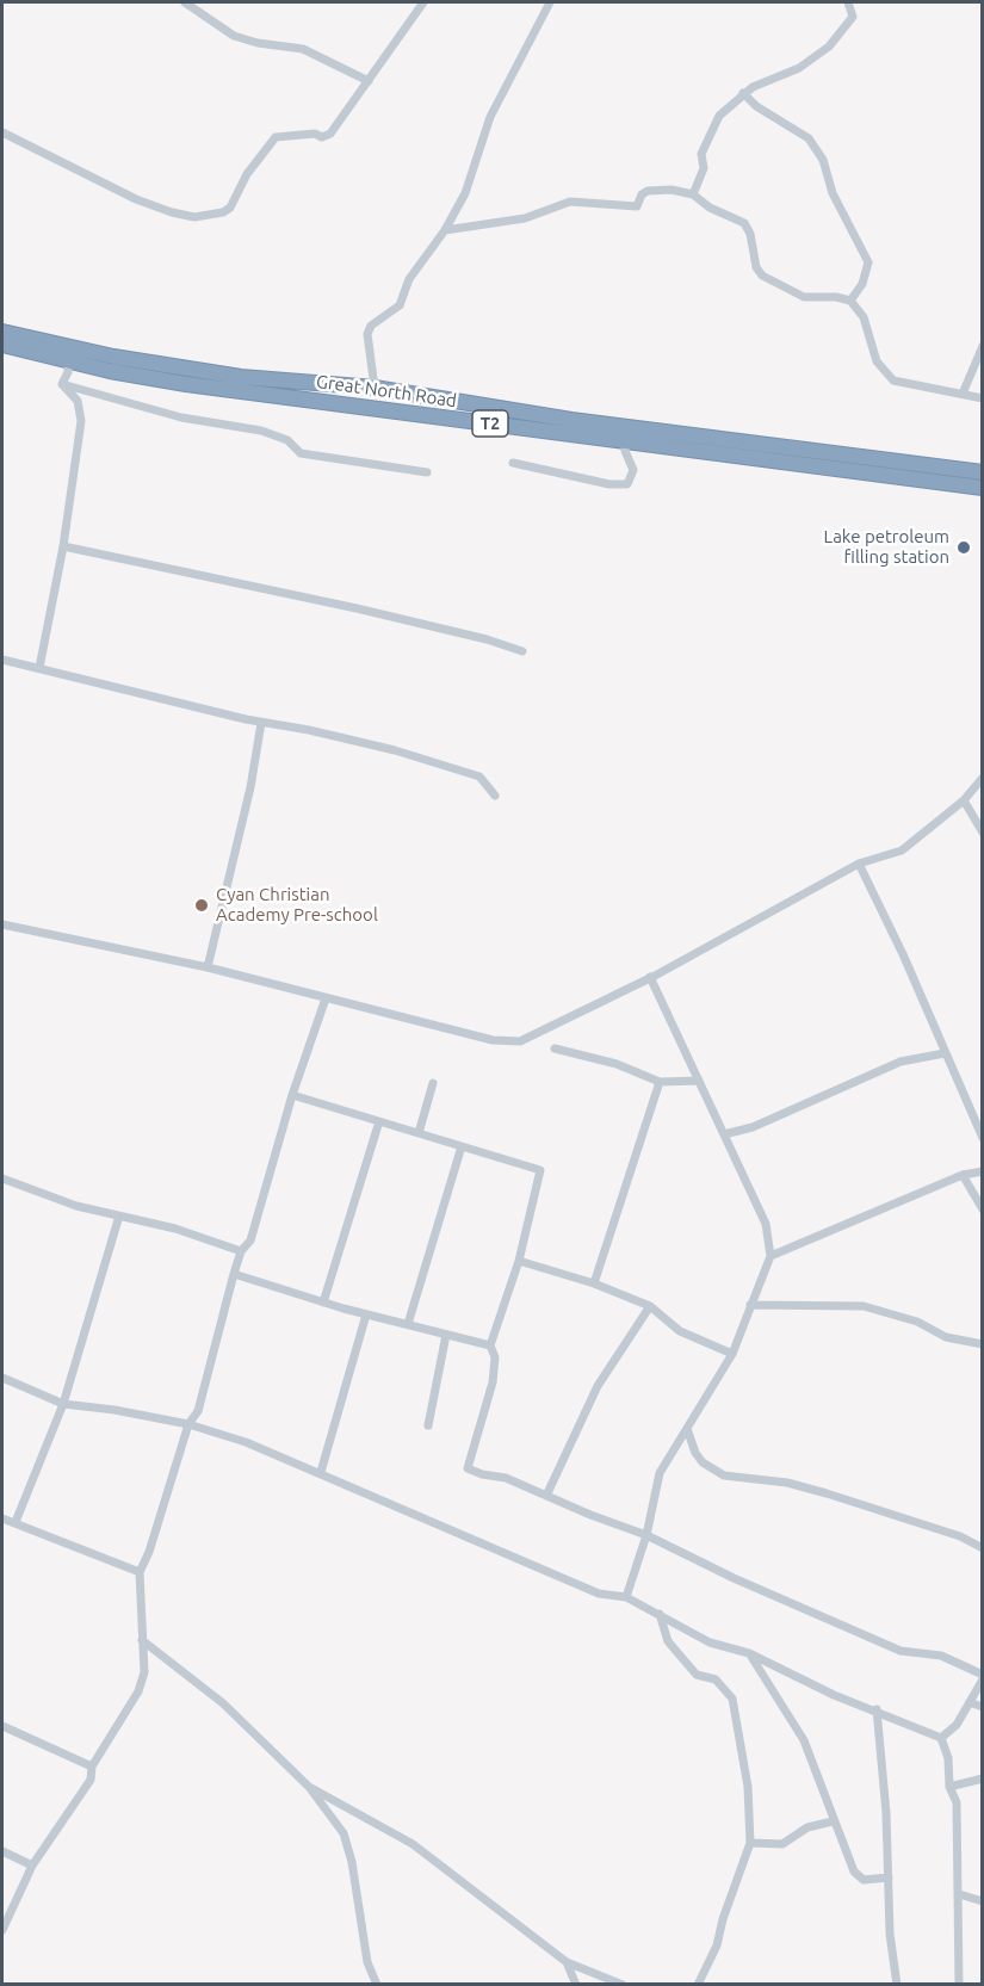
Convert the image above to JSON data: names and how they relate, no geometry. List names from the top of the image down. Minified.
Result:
{"streets":{"highway":["Great North Road","T2"]},"places":["Lake petroleum filling station","Cyan Christian Academy Pre-school"]}
